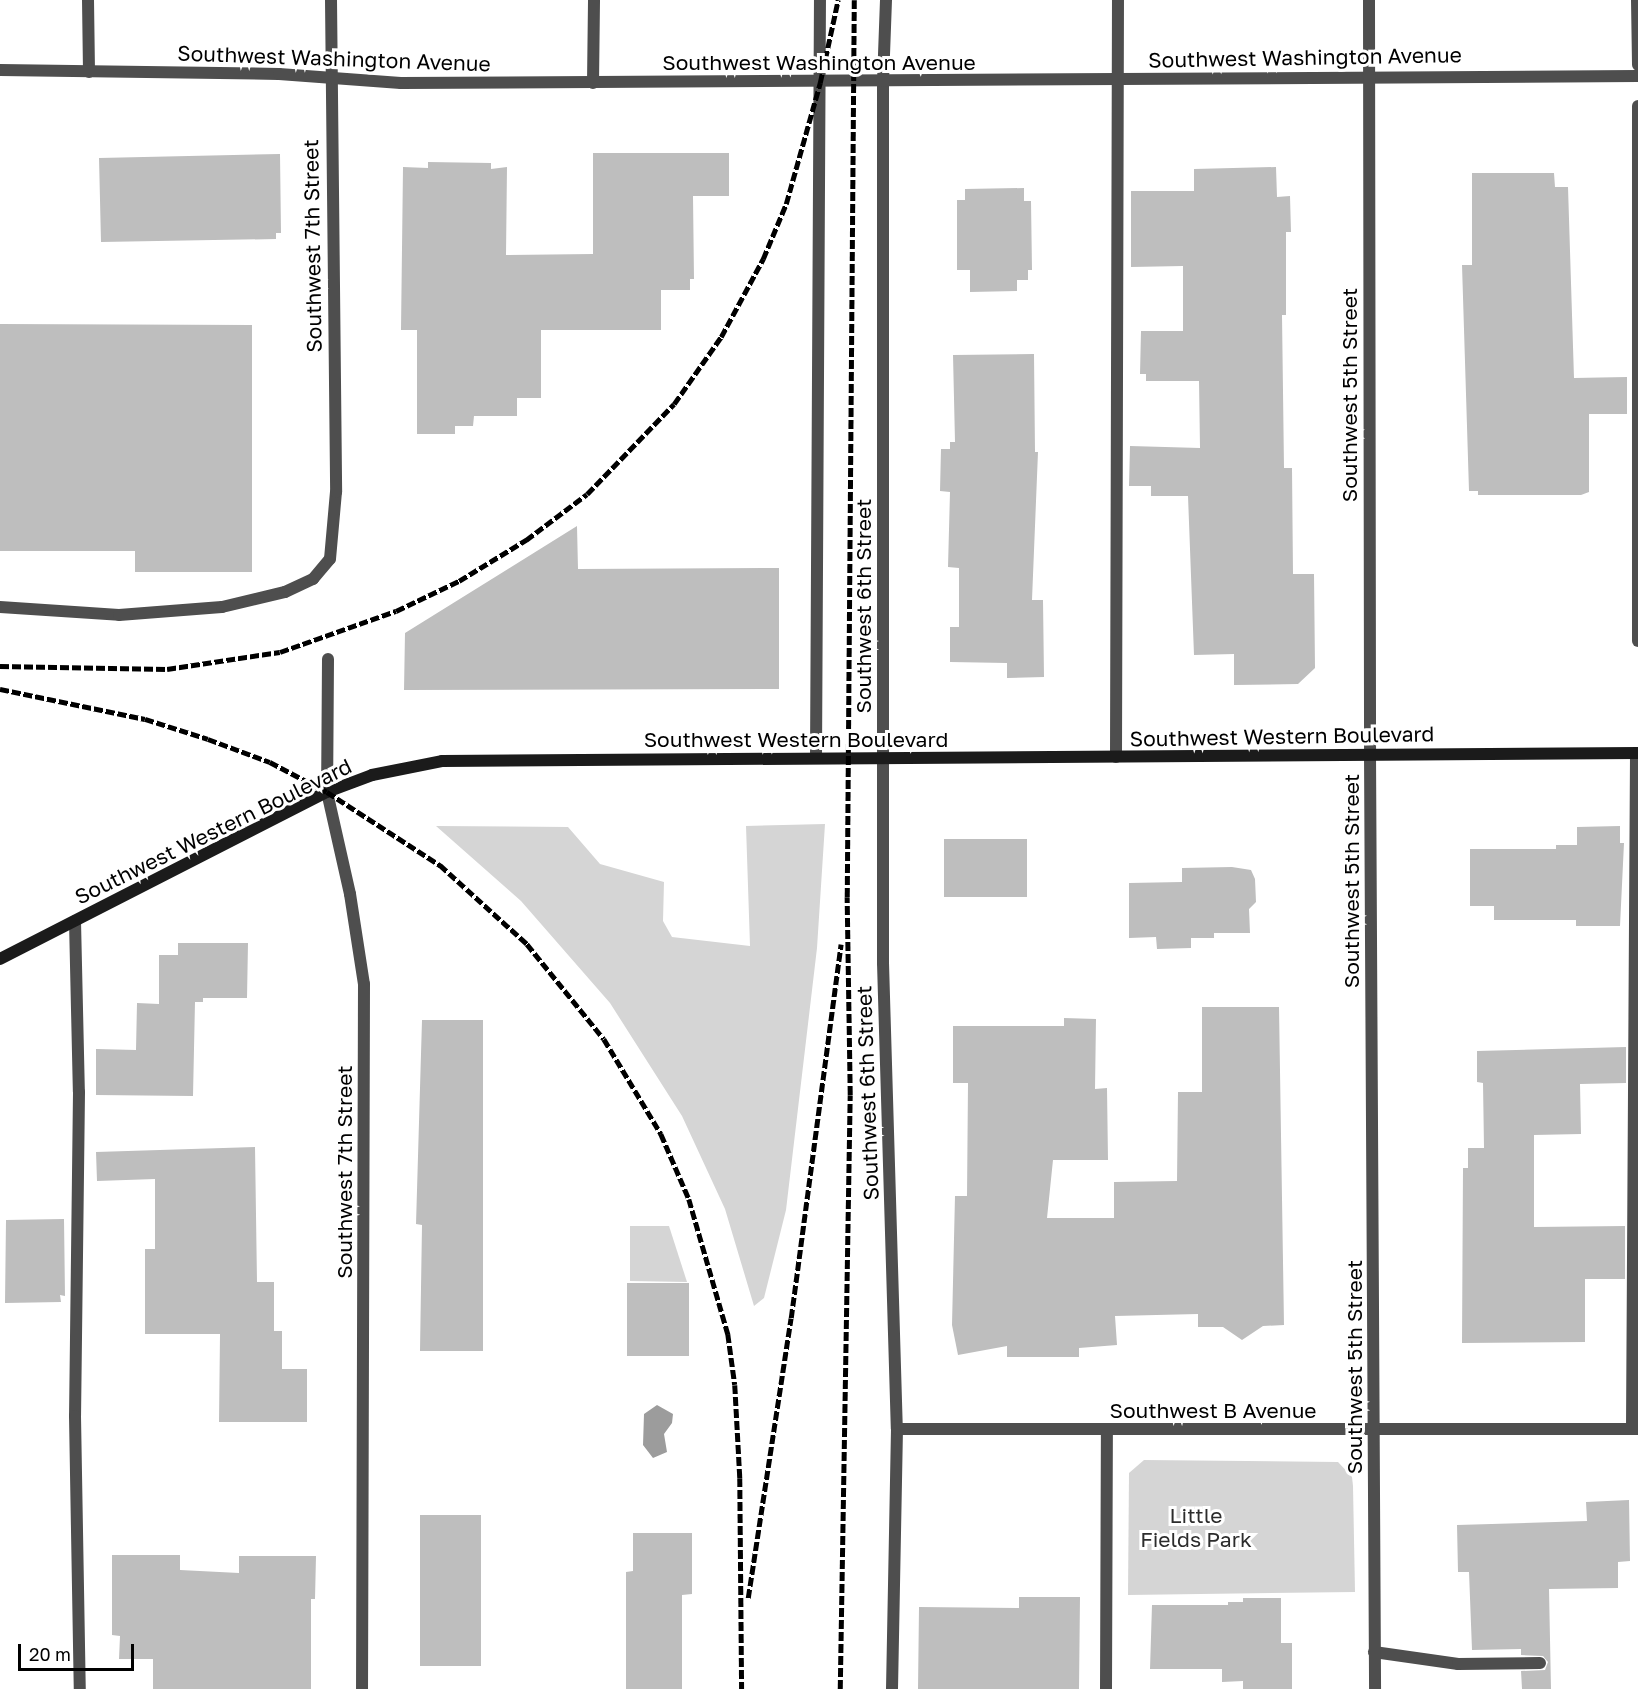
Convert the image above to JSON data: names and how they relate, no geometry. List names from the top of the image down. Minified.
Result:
{"streets":{"main road":["Southwest Western Boulevard"],"street":["Southwest Washington Avenue","Southwest 7th Street","Southwest 5th Street","Southwest 6th Street","Southwest B Avenue"]},"crossings":[["Southwest Washington Avenue","Southwest 7th Street"],["Southwest Washington Avenue","Southwest 5th Street"],["Southwest Washington Avenue","Southwest 6th Street"],["Southwest 7th Street","Southwest Western Boulevard"],["Southwest 5th Street","Southwest Western Boulevard"],["Southwest 5th Street","Southwest B Avenue"],["Southwest 6th Street","Southwest Western Boulevard"],["Southwest 6th Street","Southwest B Avenue"]],"parks":["Little Fields Park"],"scale_bar":"20 m"}
